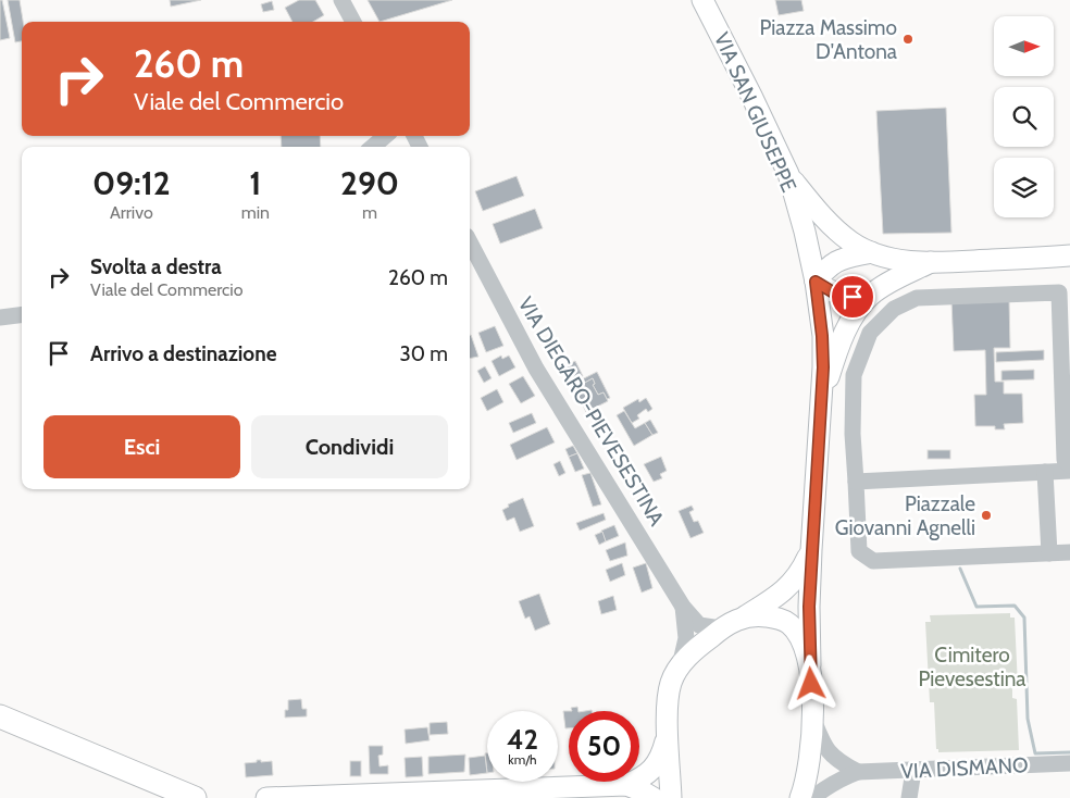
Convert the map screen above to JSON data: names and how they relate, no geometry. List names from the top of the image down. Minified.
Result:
{"streets":{"main road":["VIA SAN GIUSEPPE"],"street":["VIA DIEGARO-PIEVESESTINA","VIA DISMANO"]},"crossings":[["VIA SAN GIUSEPPE","VIA DIEGARO-PIEVESESTINA"]],"parks":["Cimitero Pievesestina"],"places":["Piazza Massimo D'Antona","Piazzale Giovanni Agnelli"],"north":"right","page":{"turn":["260 m","Viale del Commercio"],"eta":["09:12","Arrivo","1","min","290","m"],"list":[{"name":"Svolta a destra","note":"Viale del Commercio","value":"260 m"},{"name":"Arrivo a destinazione","value":"30 m"}],"buttons":["Esci","Condividi"],"speed":"42 km/h","limit":"50"}}
